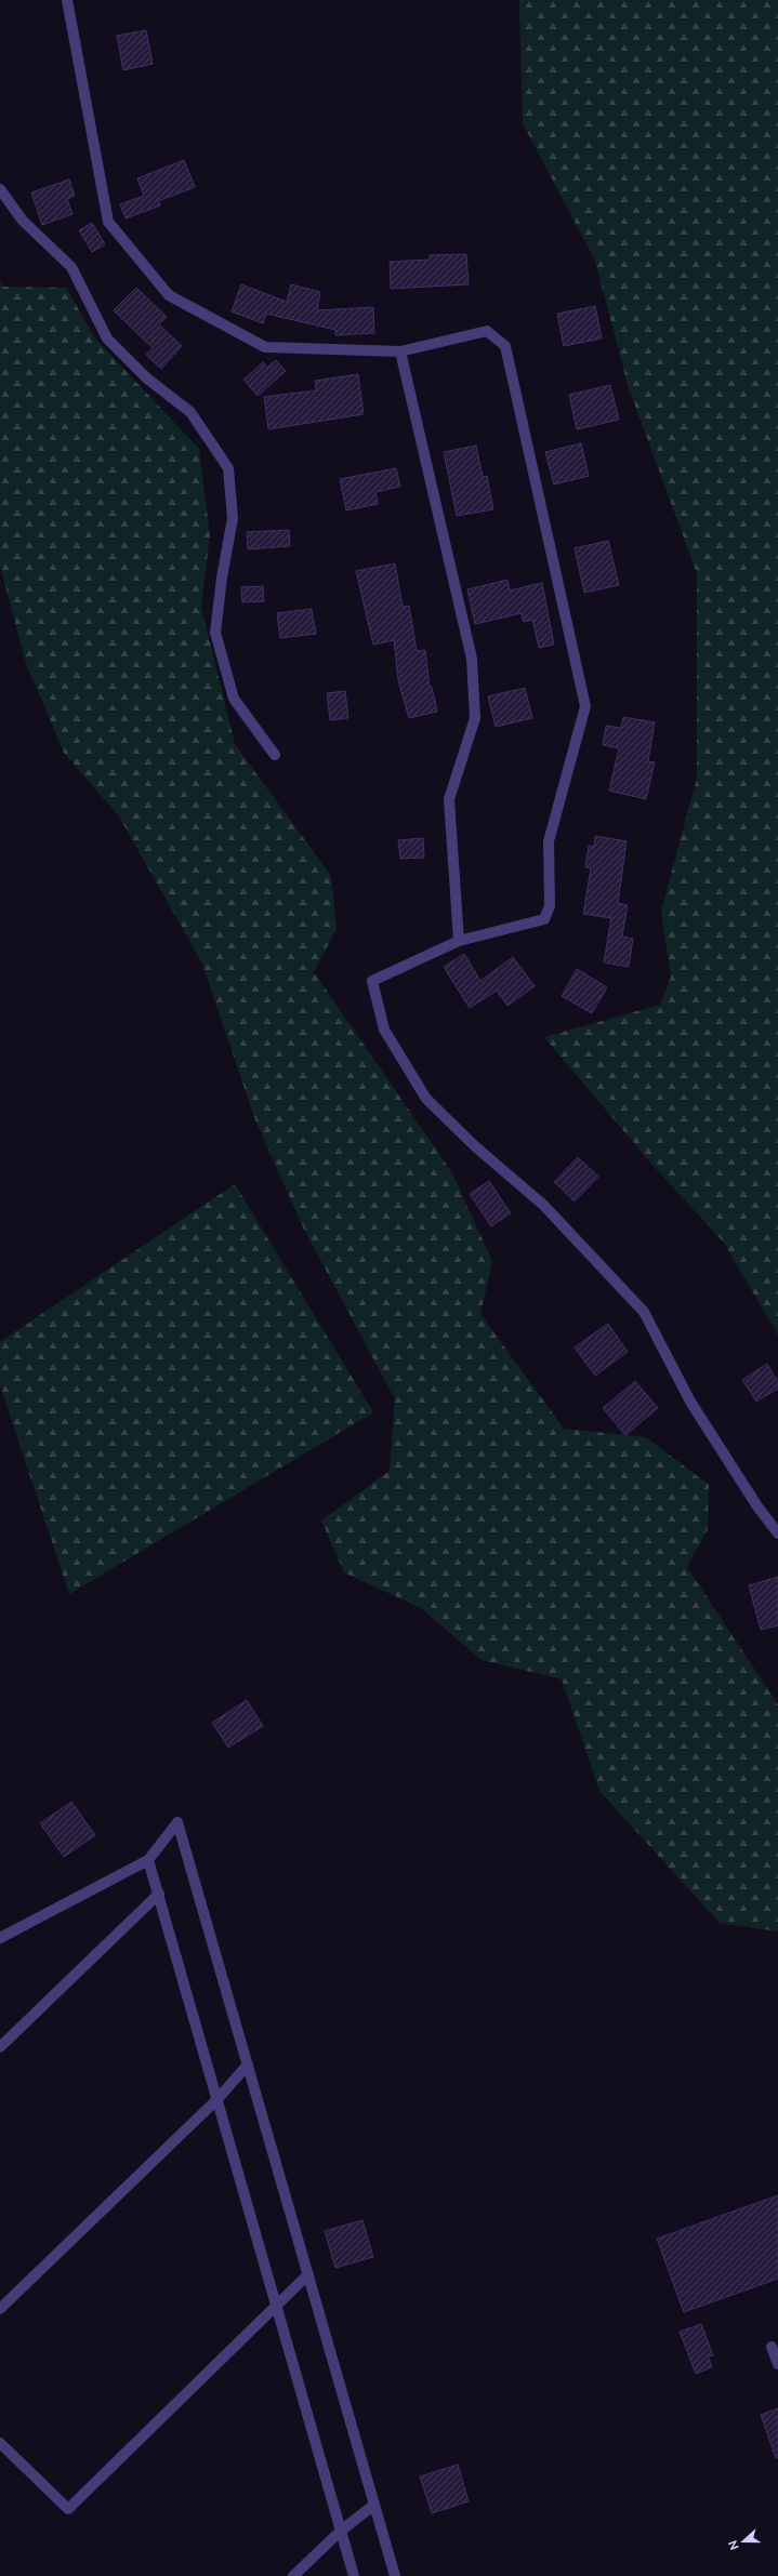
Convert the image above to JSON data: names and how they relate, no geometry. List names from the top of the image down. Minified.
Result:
{"north":"left"}
